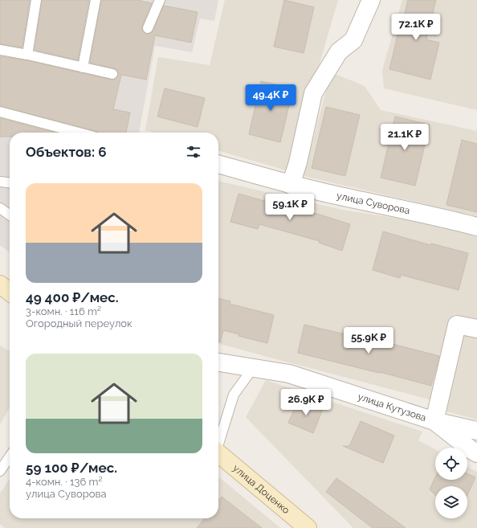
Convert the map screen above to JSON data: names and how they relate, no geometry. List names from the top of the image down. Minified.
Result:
{"streets":{"main road":["улица Доценко"],"street":["улица Суворова","улица Кутузова"]},"page":{"price":["72.1K ₽","49.4K ₽","21.1K ₽","59.1K ₽","55.9K ₽","26.9K ₽"],"heading":"Объектов: 6","list":[{"name":"49 400 ₽/мес.","note":"3-комн. · 116 m² · Огородный переулок"},{"name":"59 100 ₽/мес.","note":"4-комн. · 136 m² · улица Суворова"}]}}
